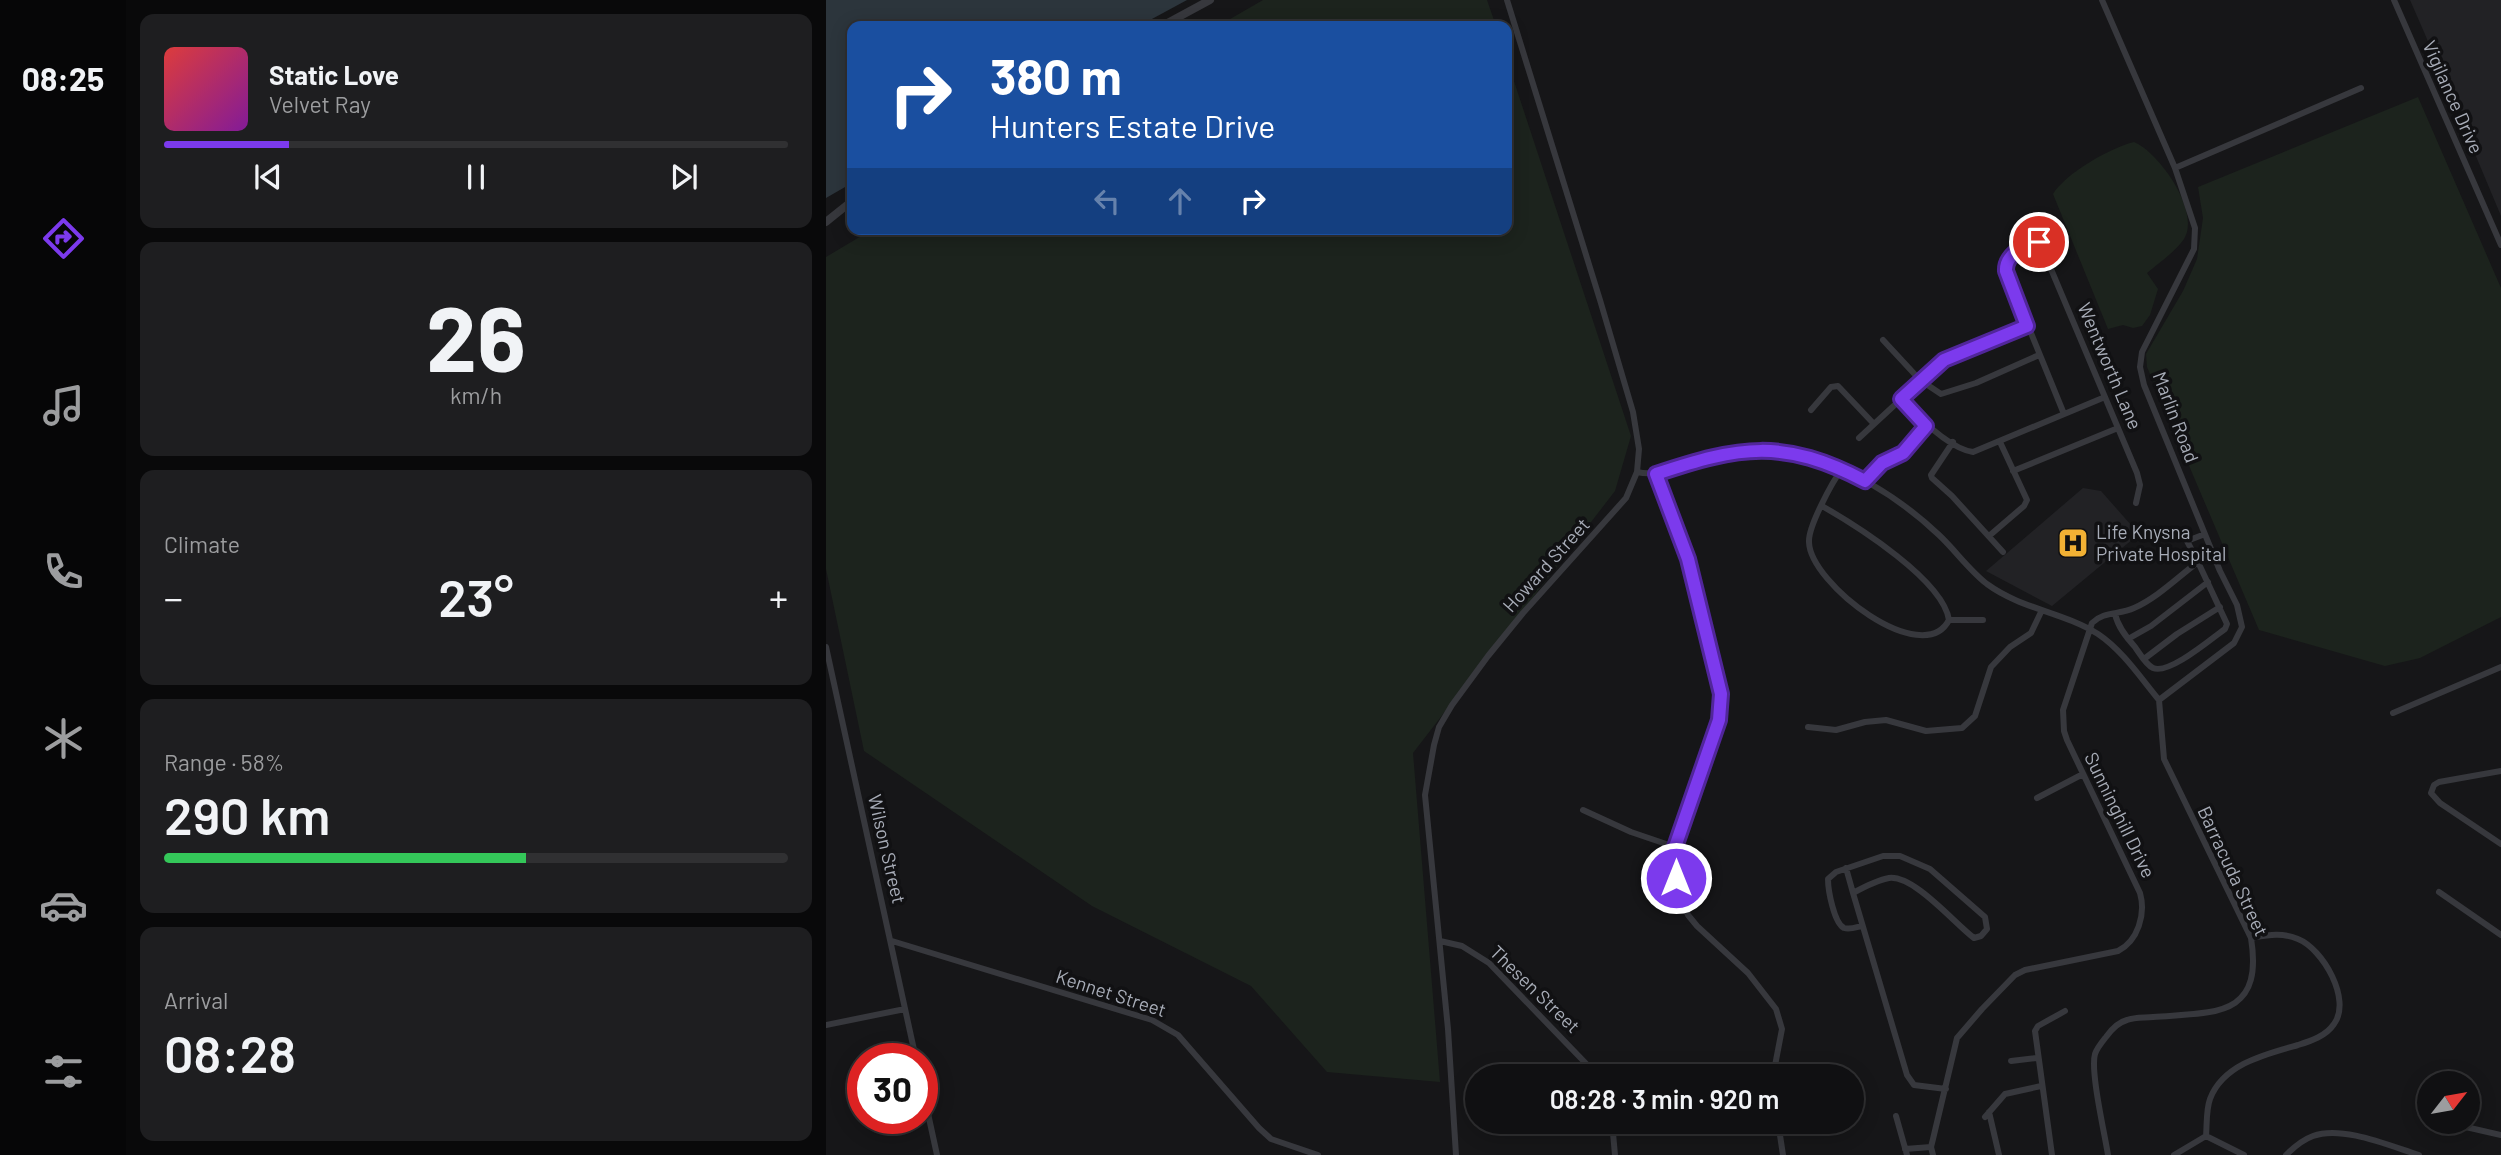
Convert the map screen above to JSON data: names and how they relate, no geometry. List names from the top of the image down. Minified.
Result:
{"streets":{"street":["Vigilance Drive","Wentworth Lane","Marlin Road","Howard Street","Sunninghill Drive","Wilson Street","Barracuda Street","Thesen Street","Kennet Street"]},"crossings":[["Marlin Road","Barracuda Street"],["Howard Street","Thesen Street"],["Wilson Street","Kennet Street"]],"places":{"hospital":["Life Knysna Private Hospital"]},"north":"top right","page":{"tabs":"08:25","turn":["380 m","Hunters Estate Drive"],"song":["Static Love","Velvet Ray"],"tile":[["26","km/h"],"Climate",["Range · 58%","290 km"],["Arrival","08:28"]],"heat":["−","23°","+"],"limit":"30","trip":"08:28 · 3 min · 920 m"}}
